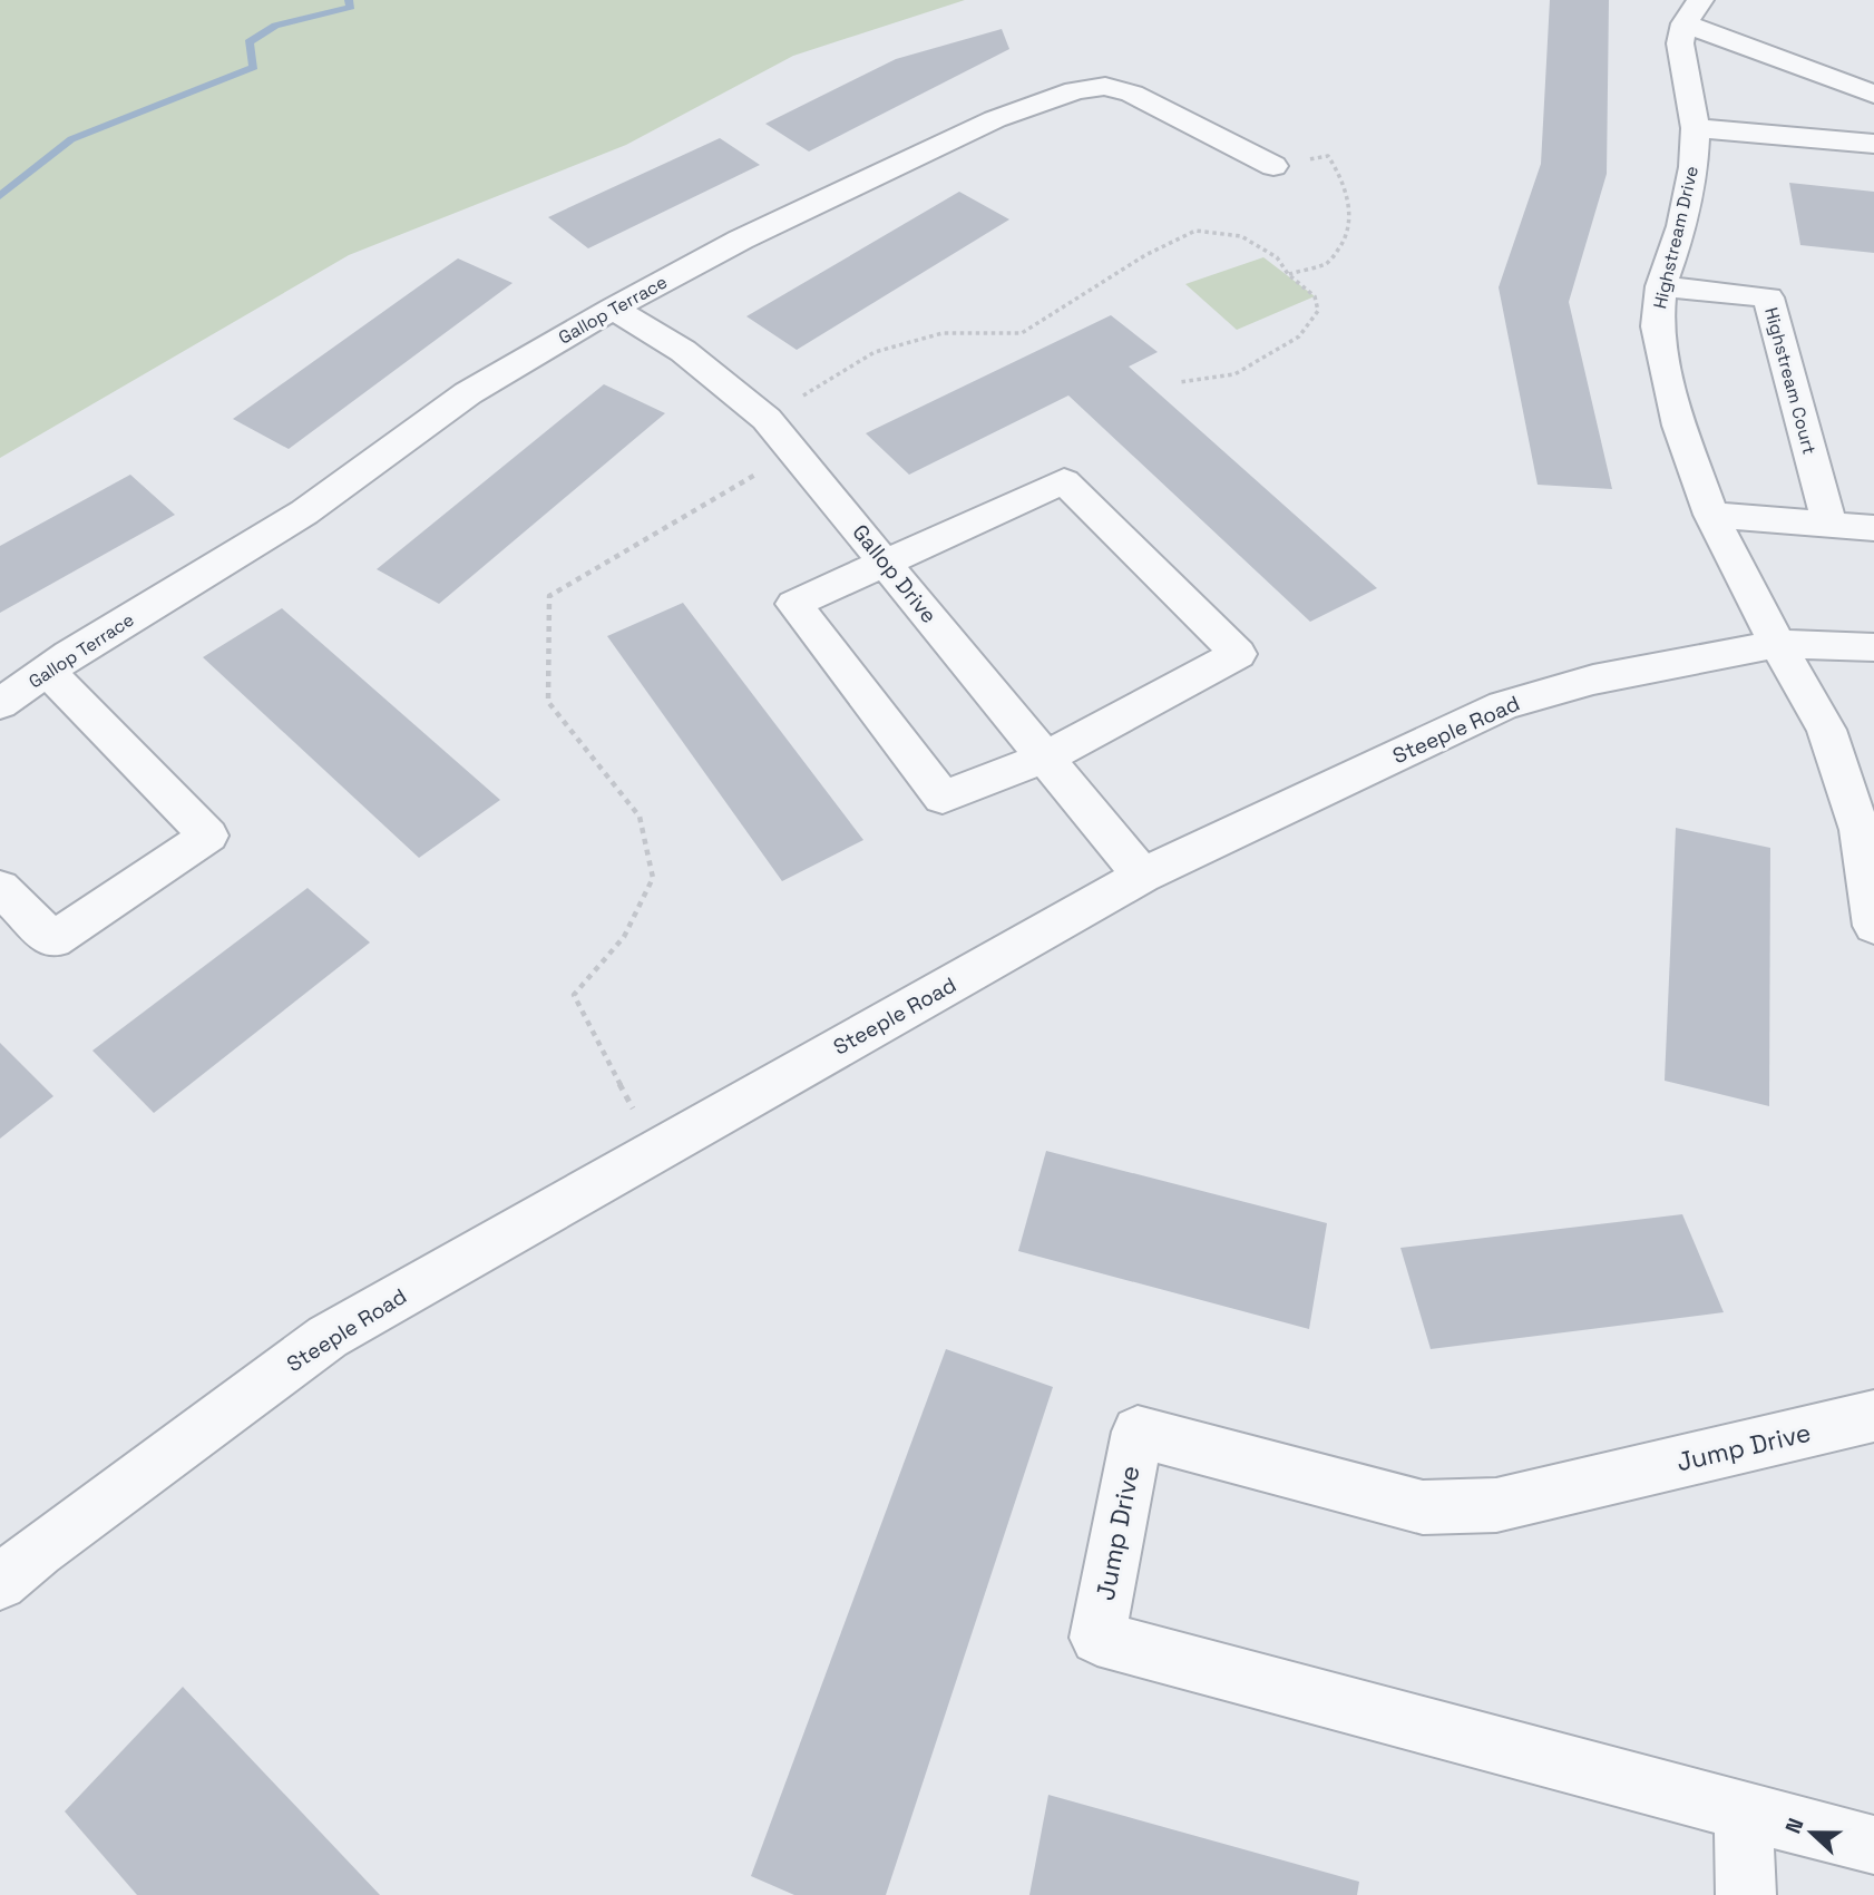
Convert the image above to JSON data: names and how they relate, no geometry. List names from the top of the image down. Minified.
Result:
{"streets":{"street":["Highstream Drive","Gallop Terrace","Highstream Court","Gallop Drive","Steeple Road","Jump Drive"]},"crossings":[["Highstream Drive","Highstream Court"],["Highstream Drive","Steeple Road"],["Gallop Terrace","Gallop Drive"],["Gallop Drive","Steeple Road"]],"north":"left"}
